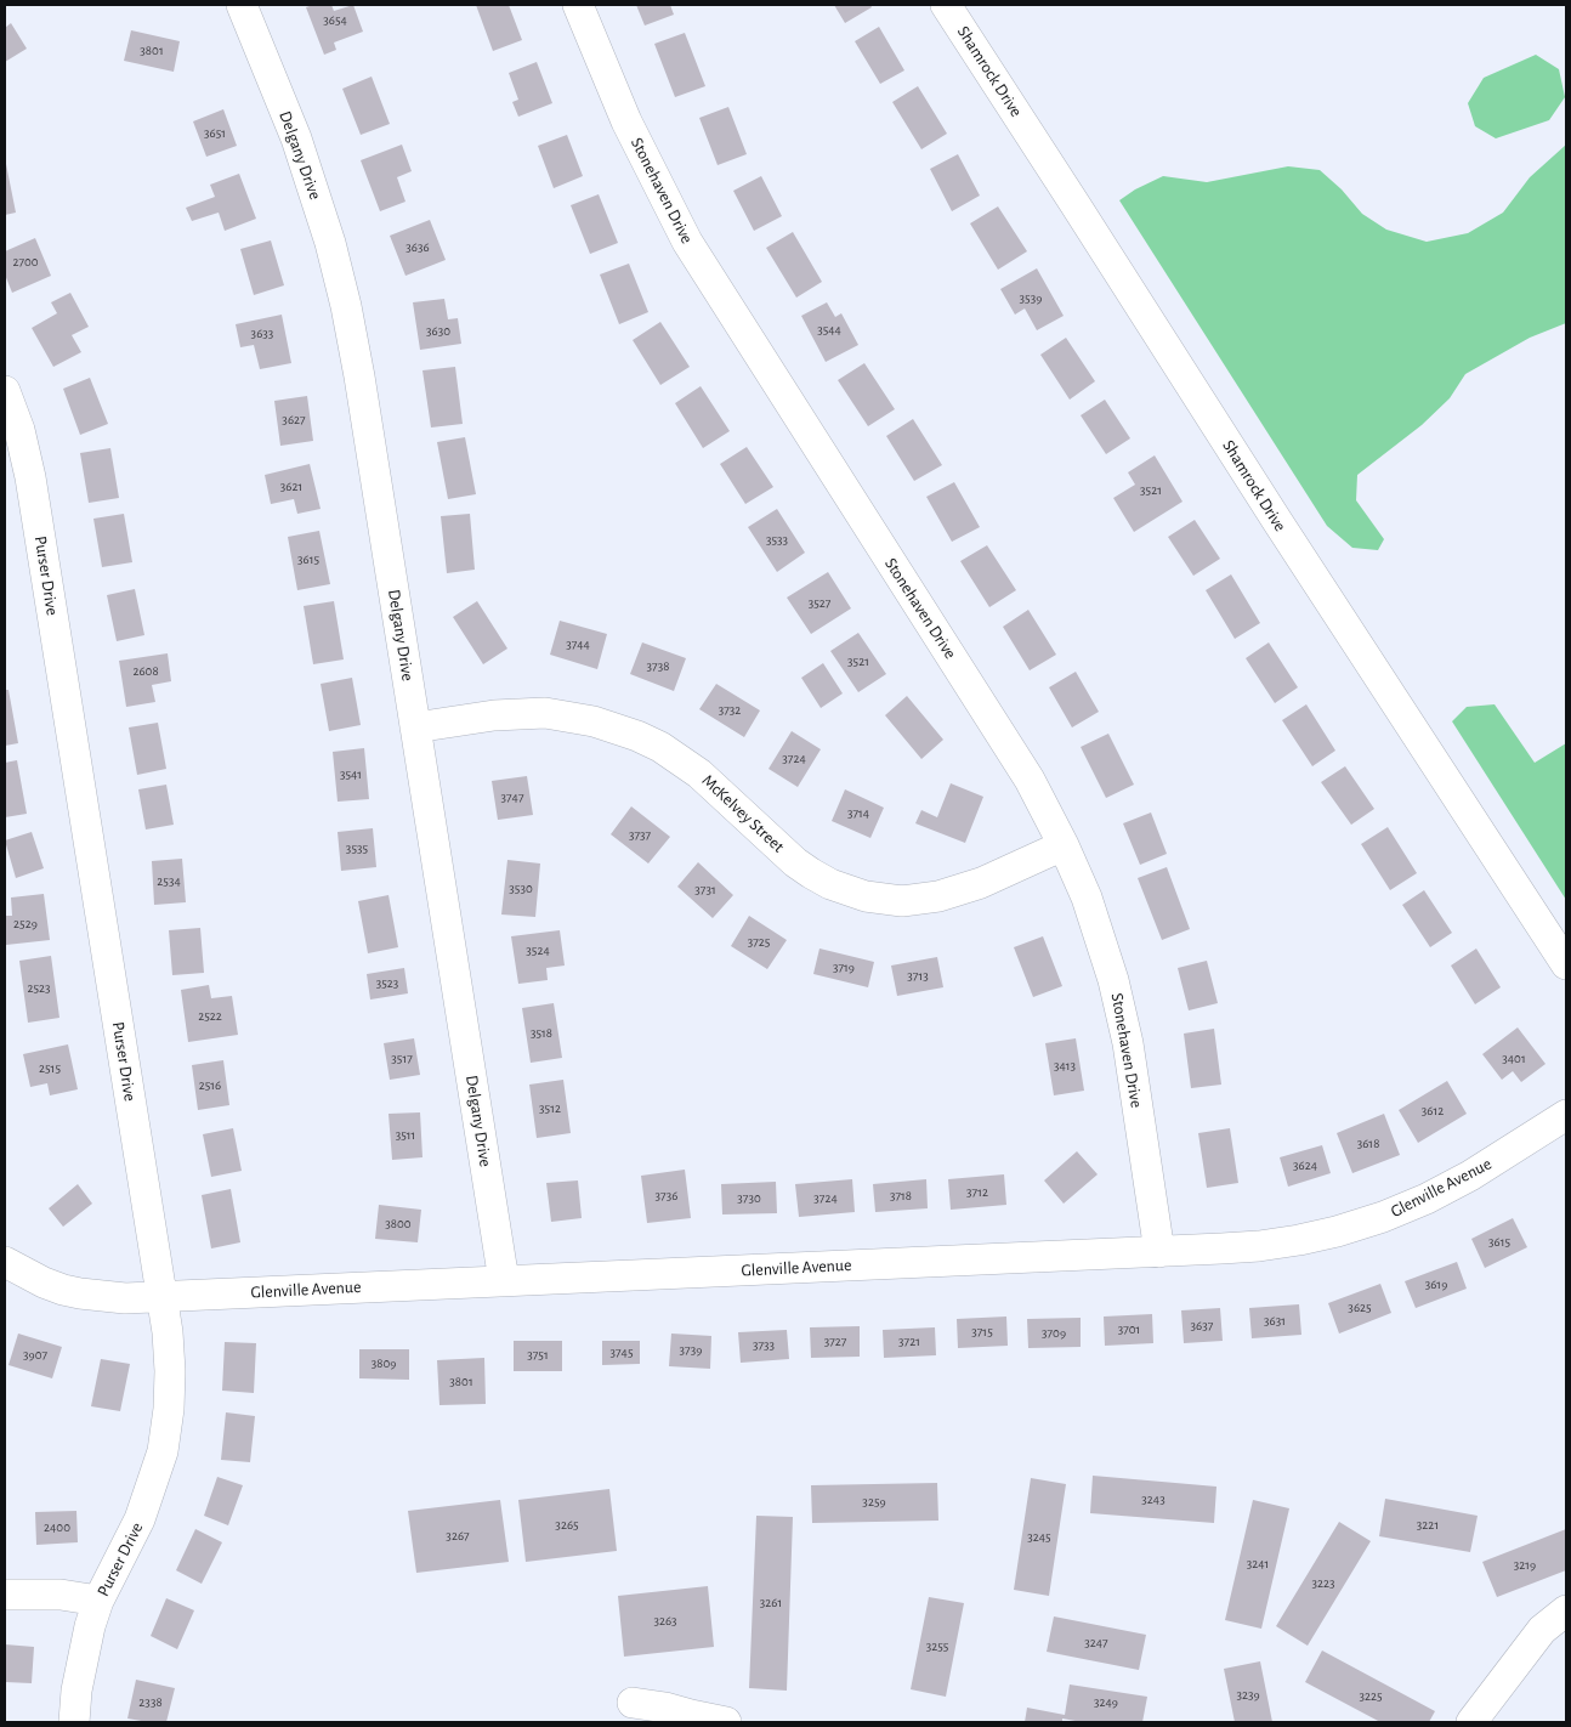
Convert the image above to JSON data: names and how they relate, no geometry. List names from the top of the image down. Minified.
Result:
{"streets":{"street":["Shamrock Drive","Delgany Drive","Stonehaven Drive","Purser Drive","McKelvey Street","Glenville Avenue"]},"crossings":[["Delgany Drive","McKelvey Street"],["Delgany Drive","Glenville Avenue"],["Stonehaven Drive","McKelvey Street"],["Stonehaven Drive","Glenville Avenue"],["Purser Drive","Glenville Avenue"]],"house_numbers":["3654","3801","3651","3636","2700","3539","3544","3630","3633","3627","3621","3521","3533","3615","3527","3744","3521","3738","2608","3732","3724","3541","3747","3714","3737","3535","2534","3530","3731","2529","3725","3524","3719","3713","3523","2523","2522","3518","3517","3401","3413","2515","2516","3512","3612","3511","3618","3624","3712","3736","3718","3730","3724","3800","3615","3619","3625","3631","3637","3701","3715","3709","3727","3721","3733","3739","3745","3907","3751","3809","3801","3243","3259","3265","3221","2400","3267","3245","3241","3219","3223","3261","3263","3247","3255","3239","3225","2338","3249"]}
